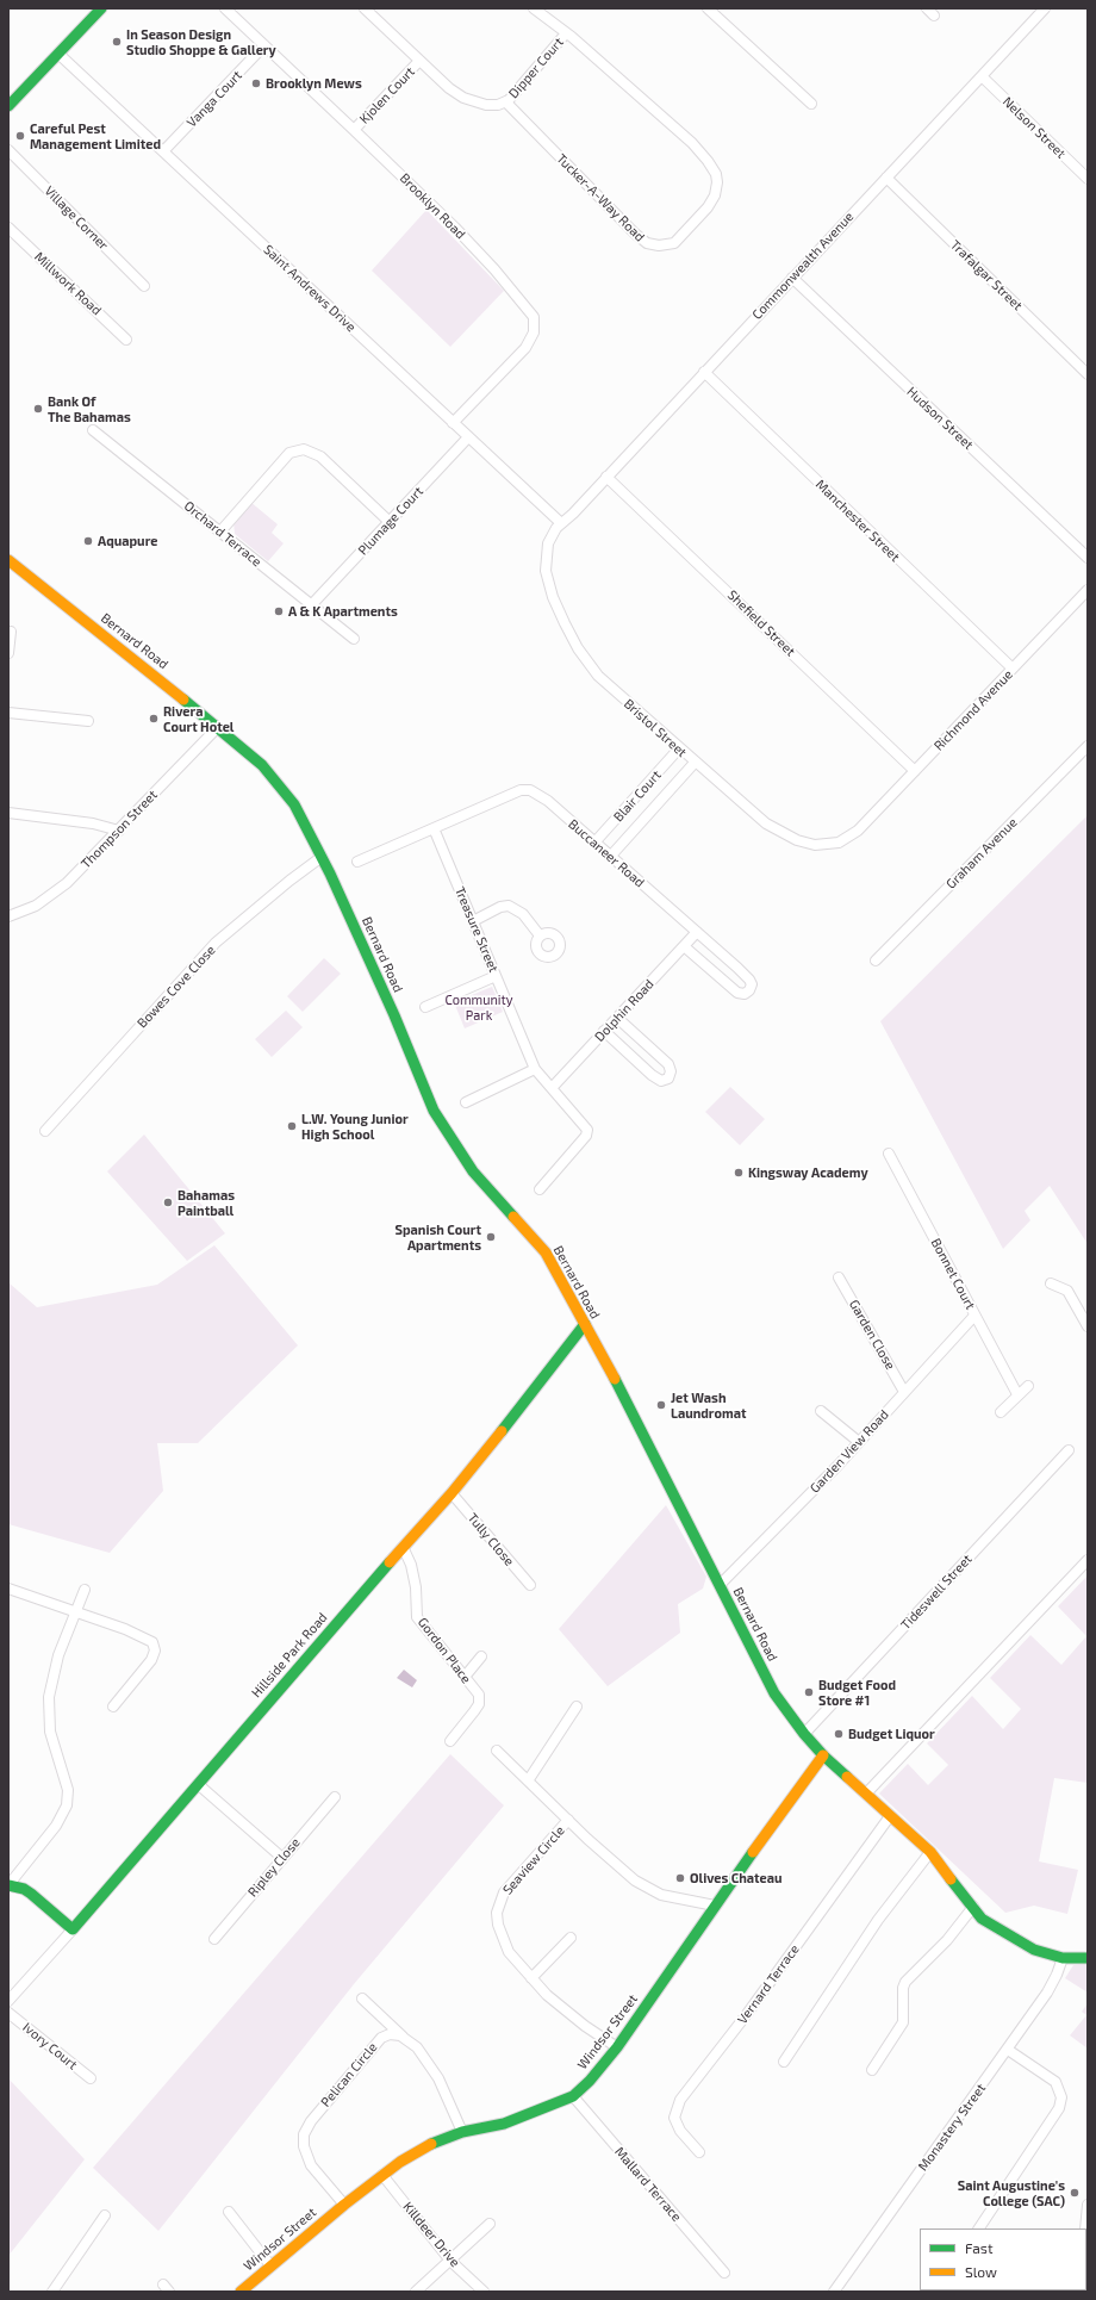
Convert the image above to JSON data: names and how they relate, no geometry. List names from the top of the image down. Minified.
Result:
{"streets":{"main road":["Bernard Road","Hillside Park Road","Windsor Street"],"street":["Dipper Court","Kjolen Court","Vanga Court","Nelson Street","Tucker-A-Way Road","Brooklyn Road","Village Corner","Commonwealth Avenue","Trafalgar Street","Millwork Road","Saint Andrews Drive","Hudson Street","Plumage Court","Manchester Street","Orchard Terrace","Shefield Street","Richmond Avenue","Bristol Street","Blair Court","Thompson Street","Buccaneer Road","Graham Avenue","Treasure Street","Bowes Cove Close","Dolphin Road","Bonnet Court","Garden Close","Garden View Road","Tully Close","Tideswell Street","Gordon Place","Seaview Circle","Ripley Close","Vernard Terrace","Ivory Court","Pelican Circle","Monastery Street","Mallard Terrace","Killdeer Drive"]},"crossings":[["Dipper Court","Tucker-A-Way Road"],["Kjolen Court","Brooklyn Road"],["Vanga Court","Brooklyn Road"],["Vanga Court","Saint Andrews Drive"],["Nelson Street","Commonwealth Avenue"],["Brooklyn Road","Saint Andrews Drive"],["Commonwealth Avenue","Trafalgar Street"],["Commonwealth Avenue","Saint Andrews Drive"],["Commonwealth Avenue","Hudson Street"],["Commonwealth Avenue","Manchester Street"],["Commonwealth Avenue","Shefield Street"],["Commonwealth Avenue","Bristol Street"],["Saint Andrews Drive","Plumage Court"],["Saint Andrews Drive","Bristol Street"],["Plumage Court","Orchard Terrace"],["Manchester Street","Richmond Avenue"],["Shefield Street","Richmond Avenue"],["Bernard Road","Thompson Street"],["Bernard Road","Bowes Cove Close"],["Bernard Road","Garden View Road"],["Bernard Road","Tideswell Street"],["Bernard Road","Hillside Park Road"],["Bernard Road","Vernard Terrace"],["Bernard Road","Windsor Street"],["Bernard Road","Monastery Street"],["Richmond Avenue","Bristol Street"],["Bristol Street","Blair Court"],["Blair Court","Buccaneer Road"],["Buccaneer Road","Treasure Street"],["Buccaneer Road","Dolphin Road"],["Treasure Street","Dolphin Road"],["Bonnet Court","Garden View Road"],["Garden Close","Garden View Road"],["Tully Close","Hillside Park Road"],["Gordon Place","Hillside Park Road"],["Seaview Circle","Windsor Street"],["Windsor Street","Pelican Circle"],["Windsor Street","Mallard Terrace"],["Windsor Street","Killdeer Drive"]],"parks":["Community Park"],"places":["In Season Design Studio Shoppe & Gallery","Brooklyn Mews","Careful Pest Management Limited","Bank Of The Bahamas","Aquapure","A & K Apartments","Rivera Court Hotel","L.W. Young Junior High School","Kingsway Academy","Bahamas Paintball","Spanish Court Apartments","Jet Wash Laundromat","Budget Food Store #1","Budget Liquor","Olives Chateau","Saint Augustine's College (SAC)"],"legend":["Fast","Slow"]}
